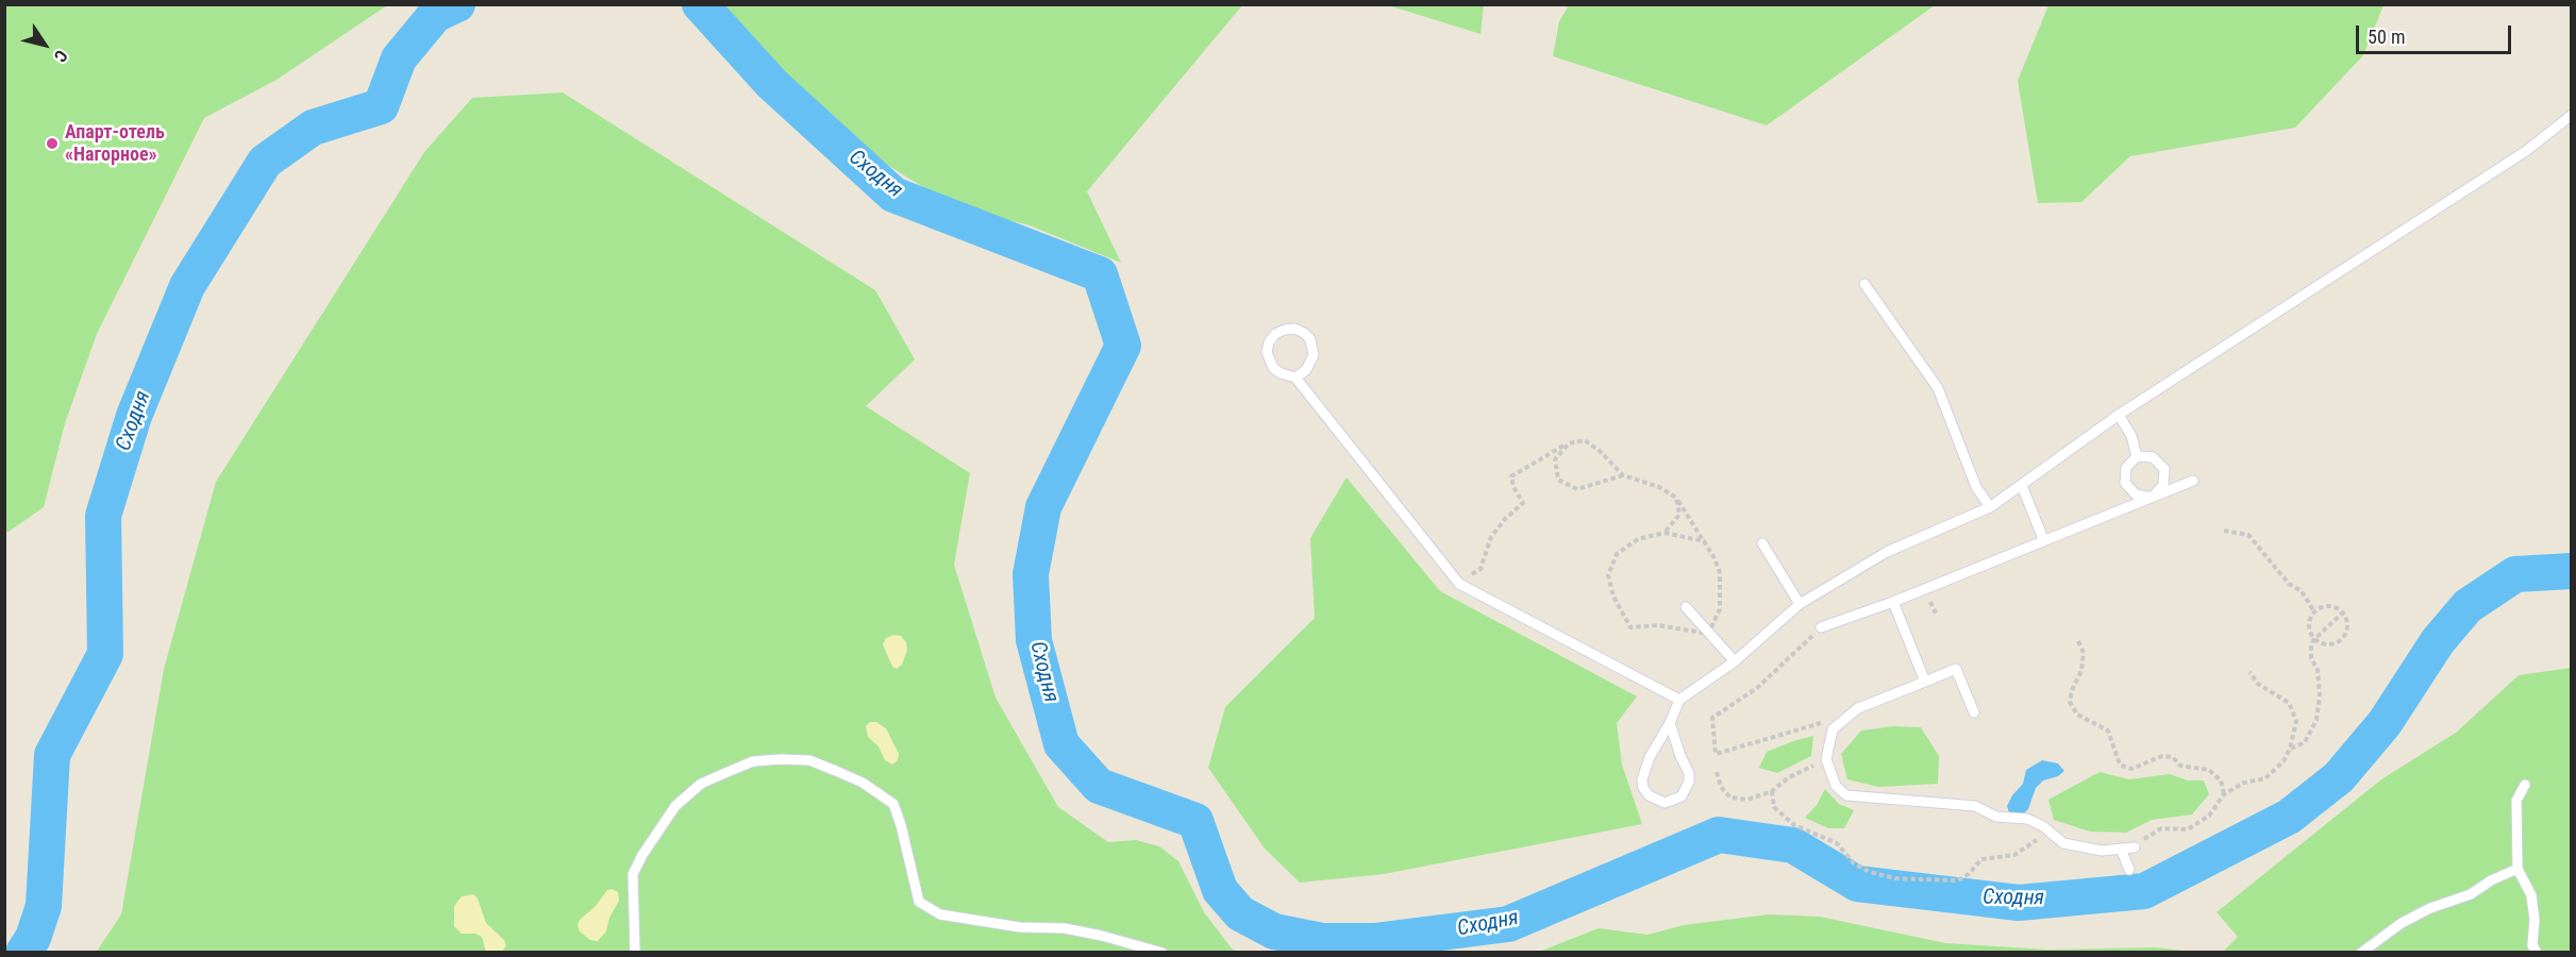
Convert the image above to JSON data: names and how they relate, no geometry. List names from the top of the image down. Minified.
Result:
{"water":["Сходня"],"places":["Апарт-отель «Нагорное»"],"scale_bar":"50 m","north":"bottom right"}
